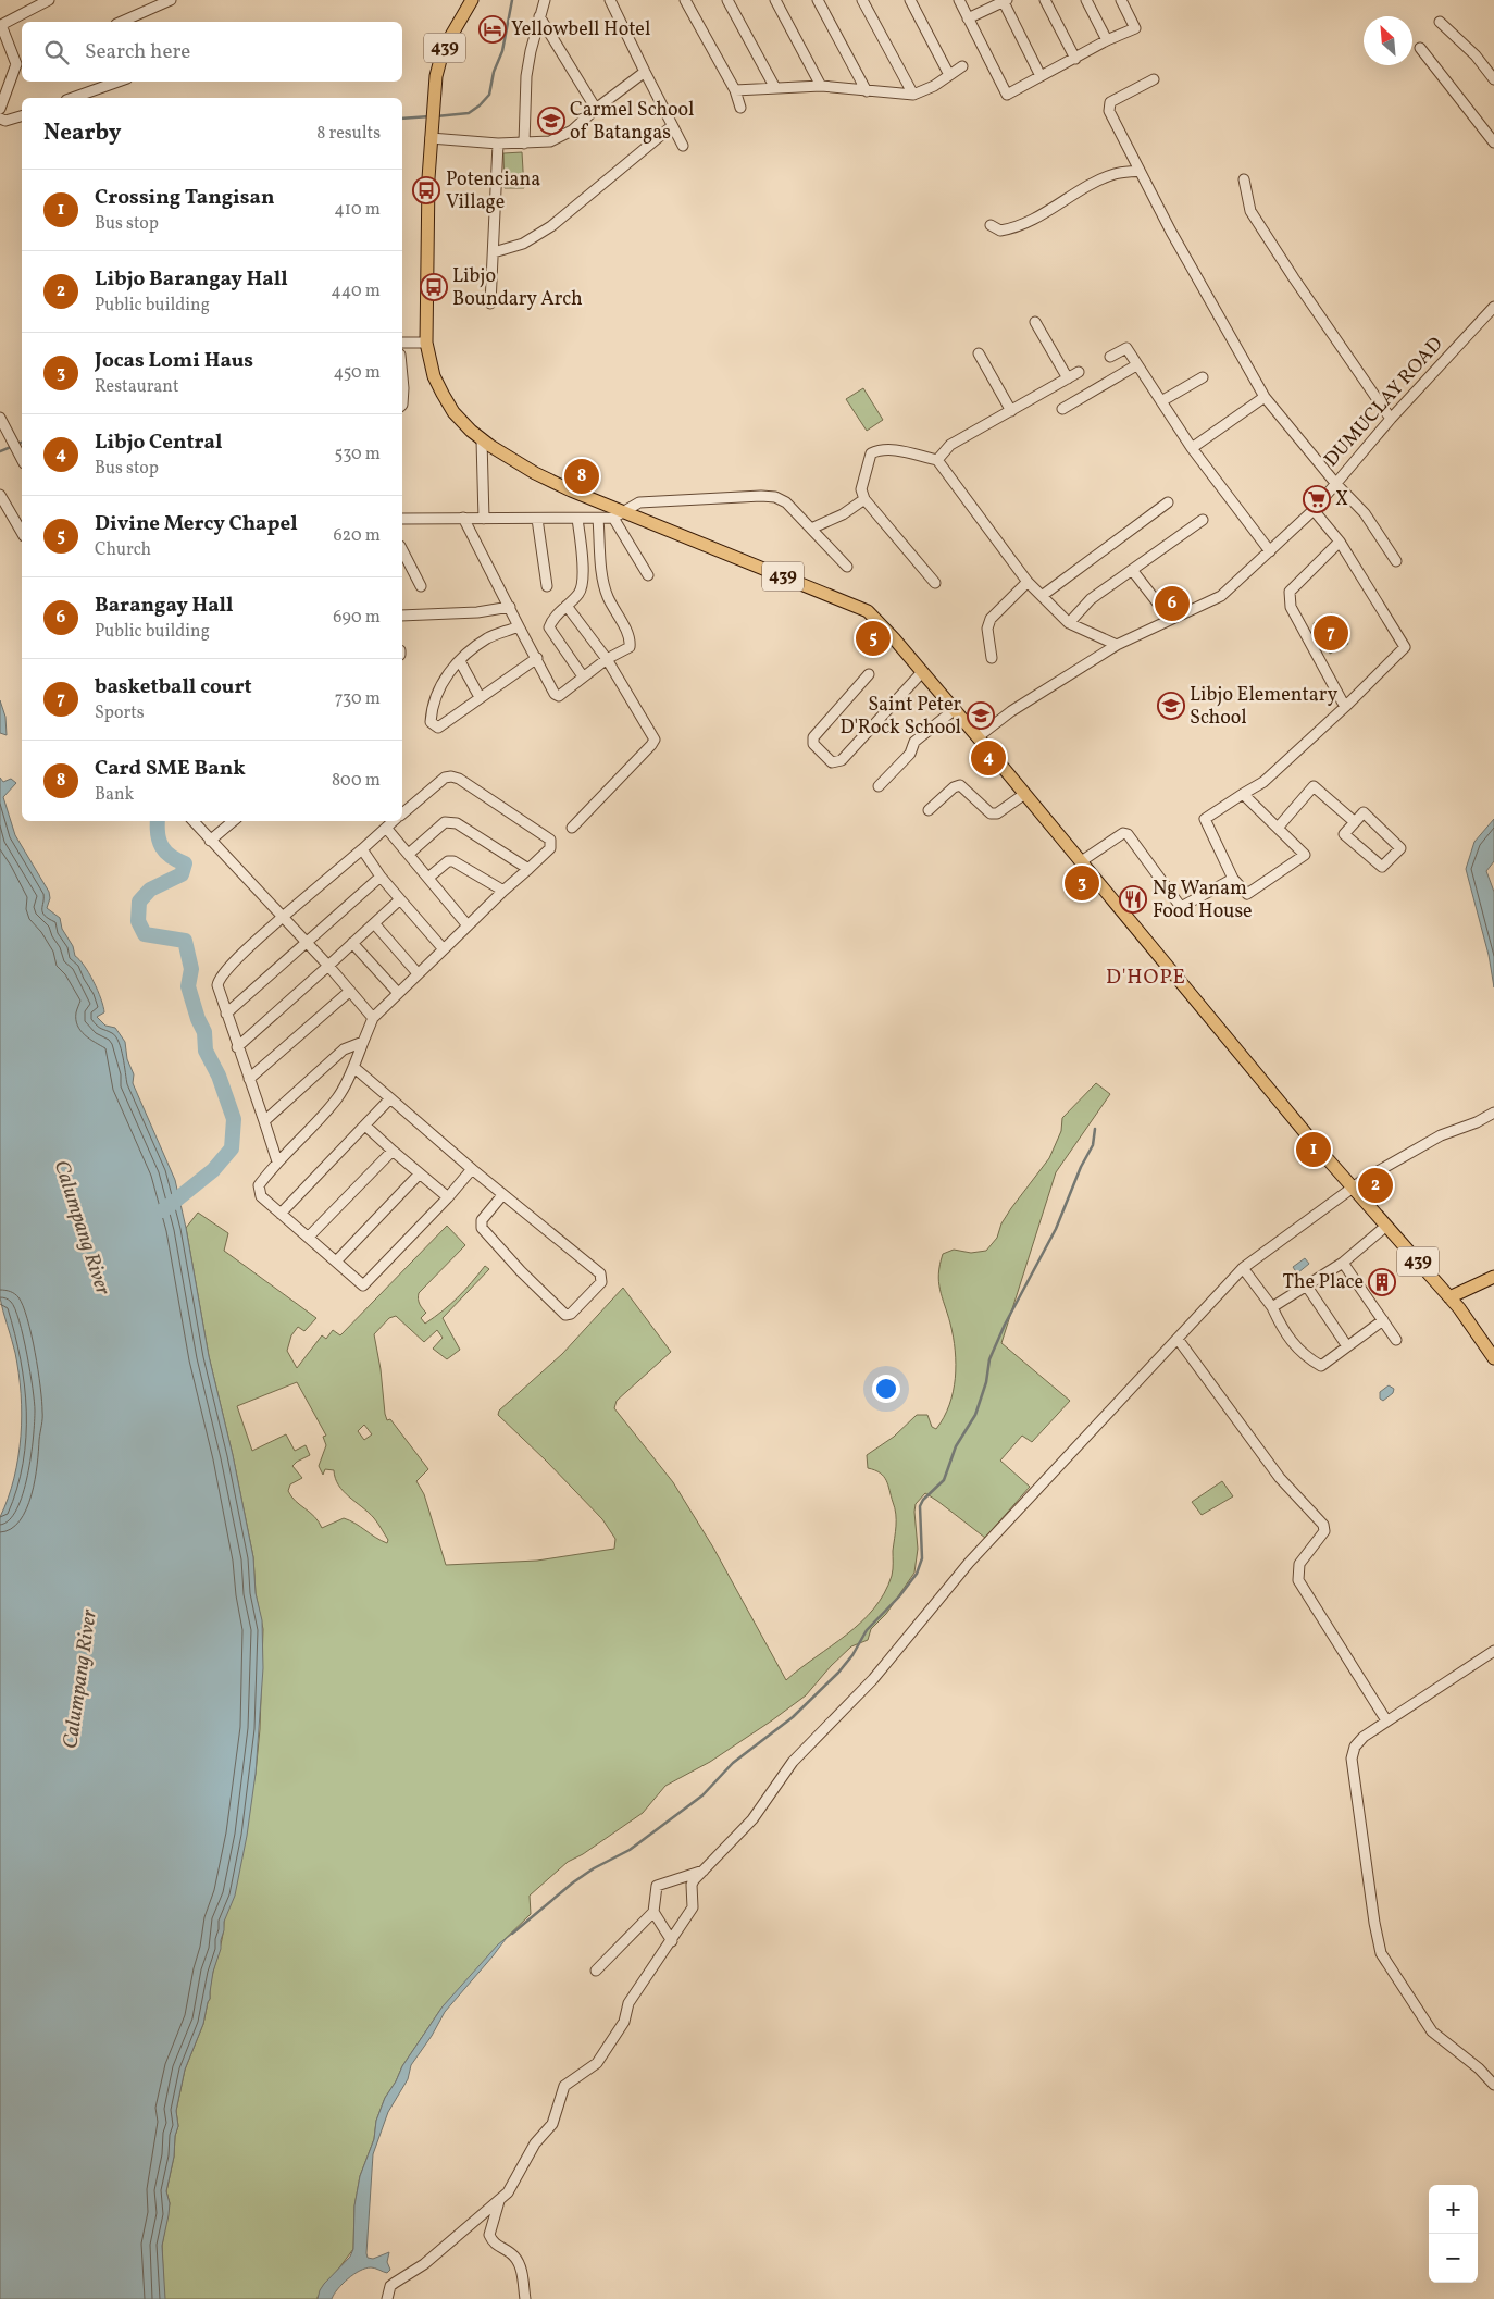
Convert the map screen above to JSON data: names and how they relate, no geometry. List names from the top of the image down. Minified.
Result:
{"streets":{"main road":["439"],"street":["DUMUCLAY ROAD"]},"crossings":[["439","DUMUCLAY ROAD"]],"districts":["D'HOPE"],"water":["Calumpang River"],"places":{"hotel":["Yellowbell Hotel"],"school or university":["Carmel School of Batangas","Libjo Elementary School","Saint Peter D'Rock School"],"bus stop":["Potenciana Village","Libjo Boundary Arch"],"supermarket":["X"],"restaurant":["Ng Wanam Food House"],"building":["The Place"]},"north":"top left","page":{"search":"Search here","heading":["Nearby","8 results"],"list":[{"mark":"1","name":"Crossing Tangisan","note":"Bus stop","value":"410 m"},{"mark":"2","name":"Libjo Barangay Hall","note":"Public building","value":"440 m"},{"mark":"3","name":"Jocas Lomi Haus","note":"Restaurant","value":"450 m"},{"mark":"4","name":"Libjo Central","note":"Bus stop","value":"530 m"},{"mark":"5","name":"Divine Mercy Chapel","note":"Church","value":"620 m"},{"mark":"6","name":"Barangay Hall","note":"Public building","value":"690 m"},{"mark":"7","name":"basketball court","note":"Sports","value":"730 m"},{"mark":"8","name":"Card SME Bank","note":"Bank","value":"800 m"}],"pins":["8","6","7","5","4","3","1","2"],"map_buttons":["+","−"]}}
